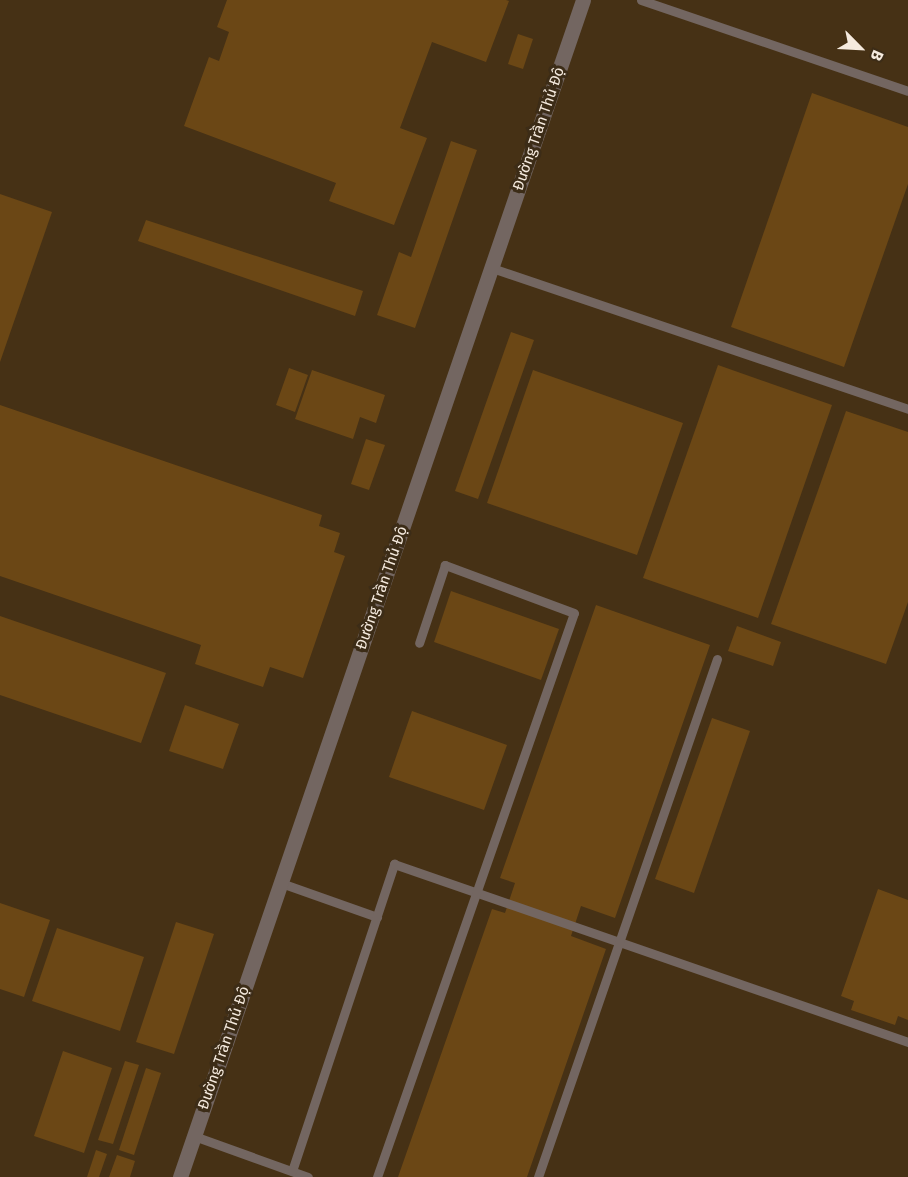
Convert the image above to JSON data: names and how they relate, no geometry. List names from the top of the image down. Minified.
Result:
{"streets":{"street":["Đường Trần Thủ Độ"]},"north":"bottom right"}
